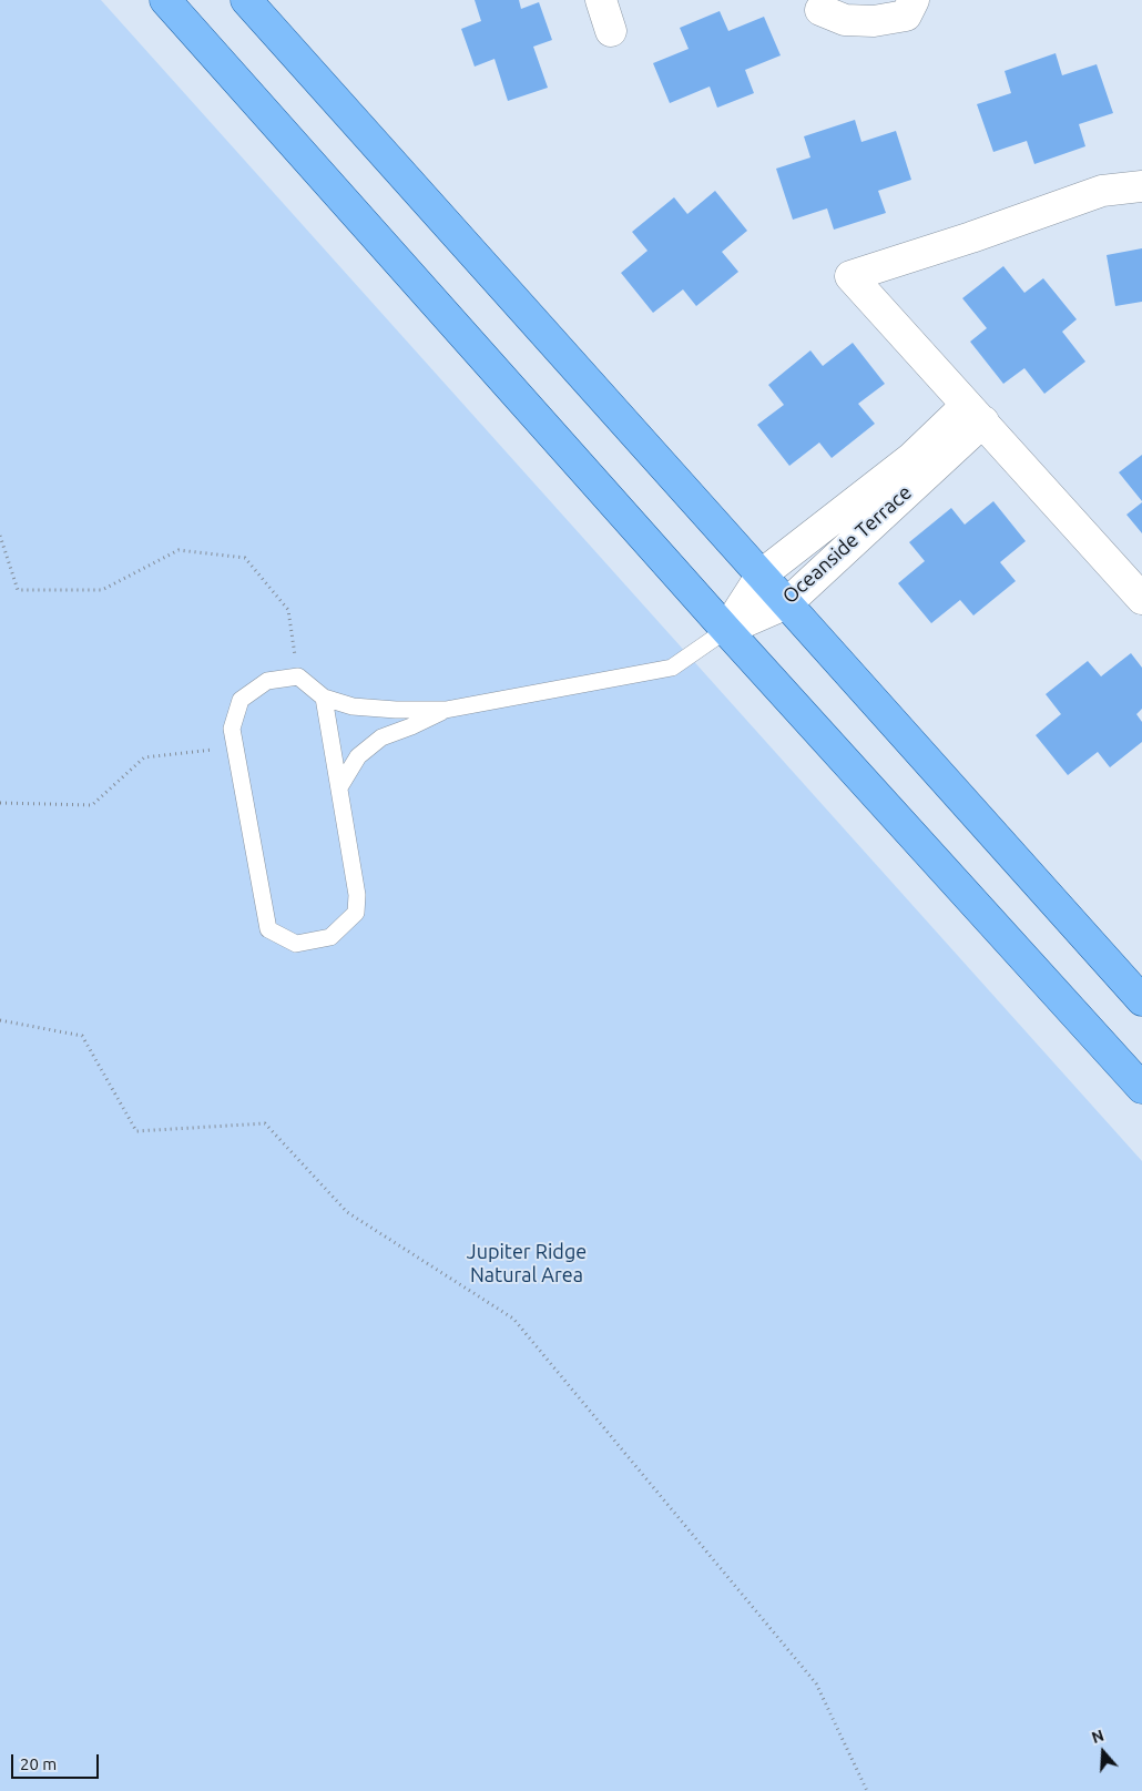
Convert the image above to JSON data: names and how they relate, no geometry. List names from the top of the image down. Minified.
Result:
{"streets":{"street":["Oceanside Terrace"]},"parks":["Jupiter Ridge Natural Area"],"scale_bar":"20 m","north":"top"}
